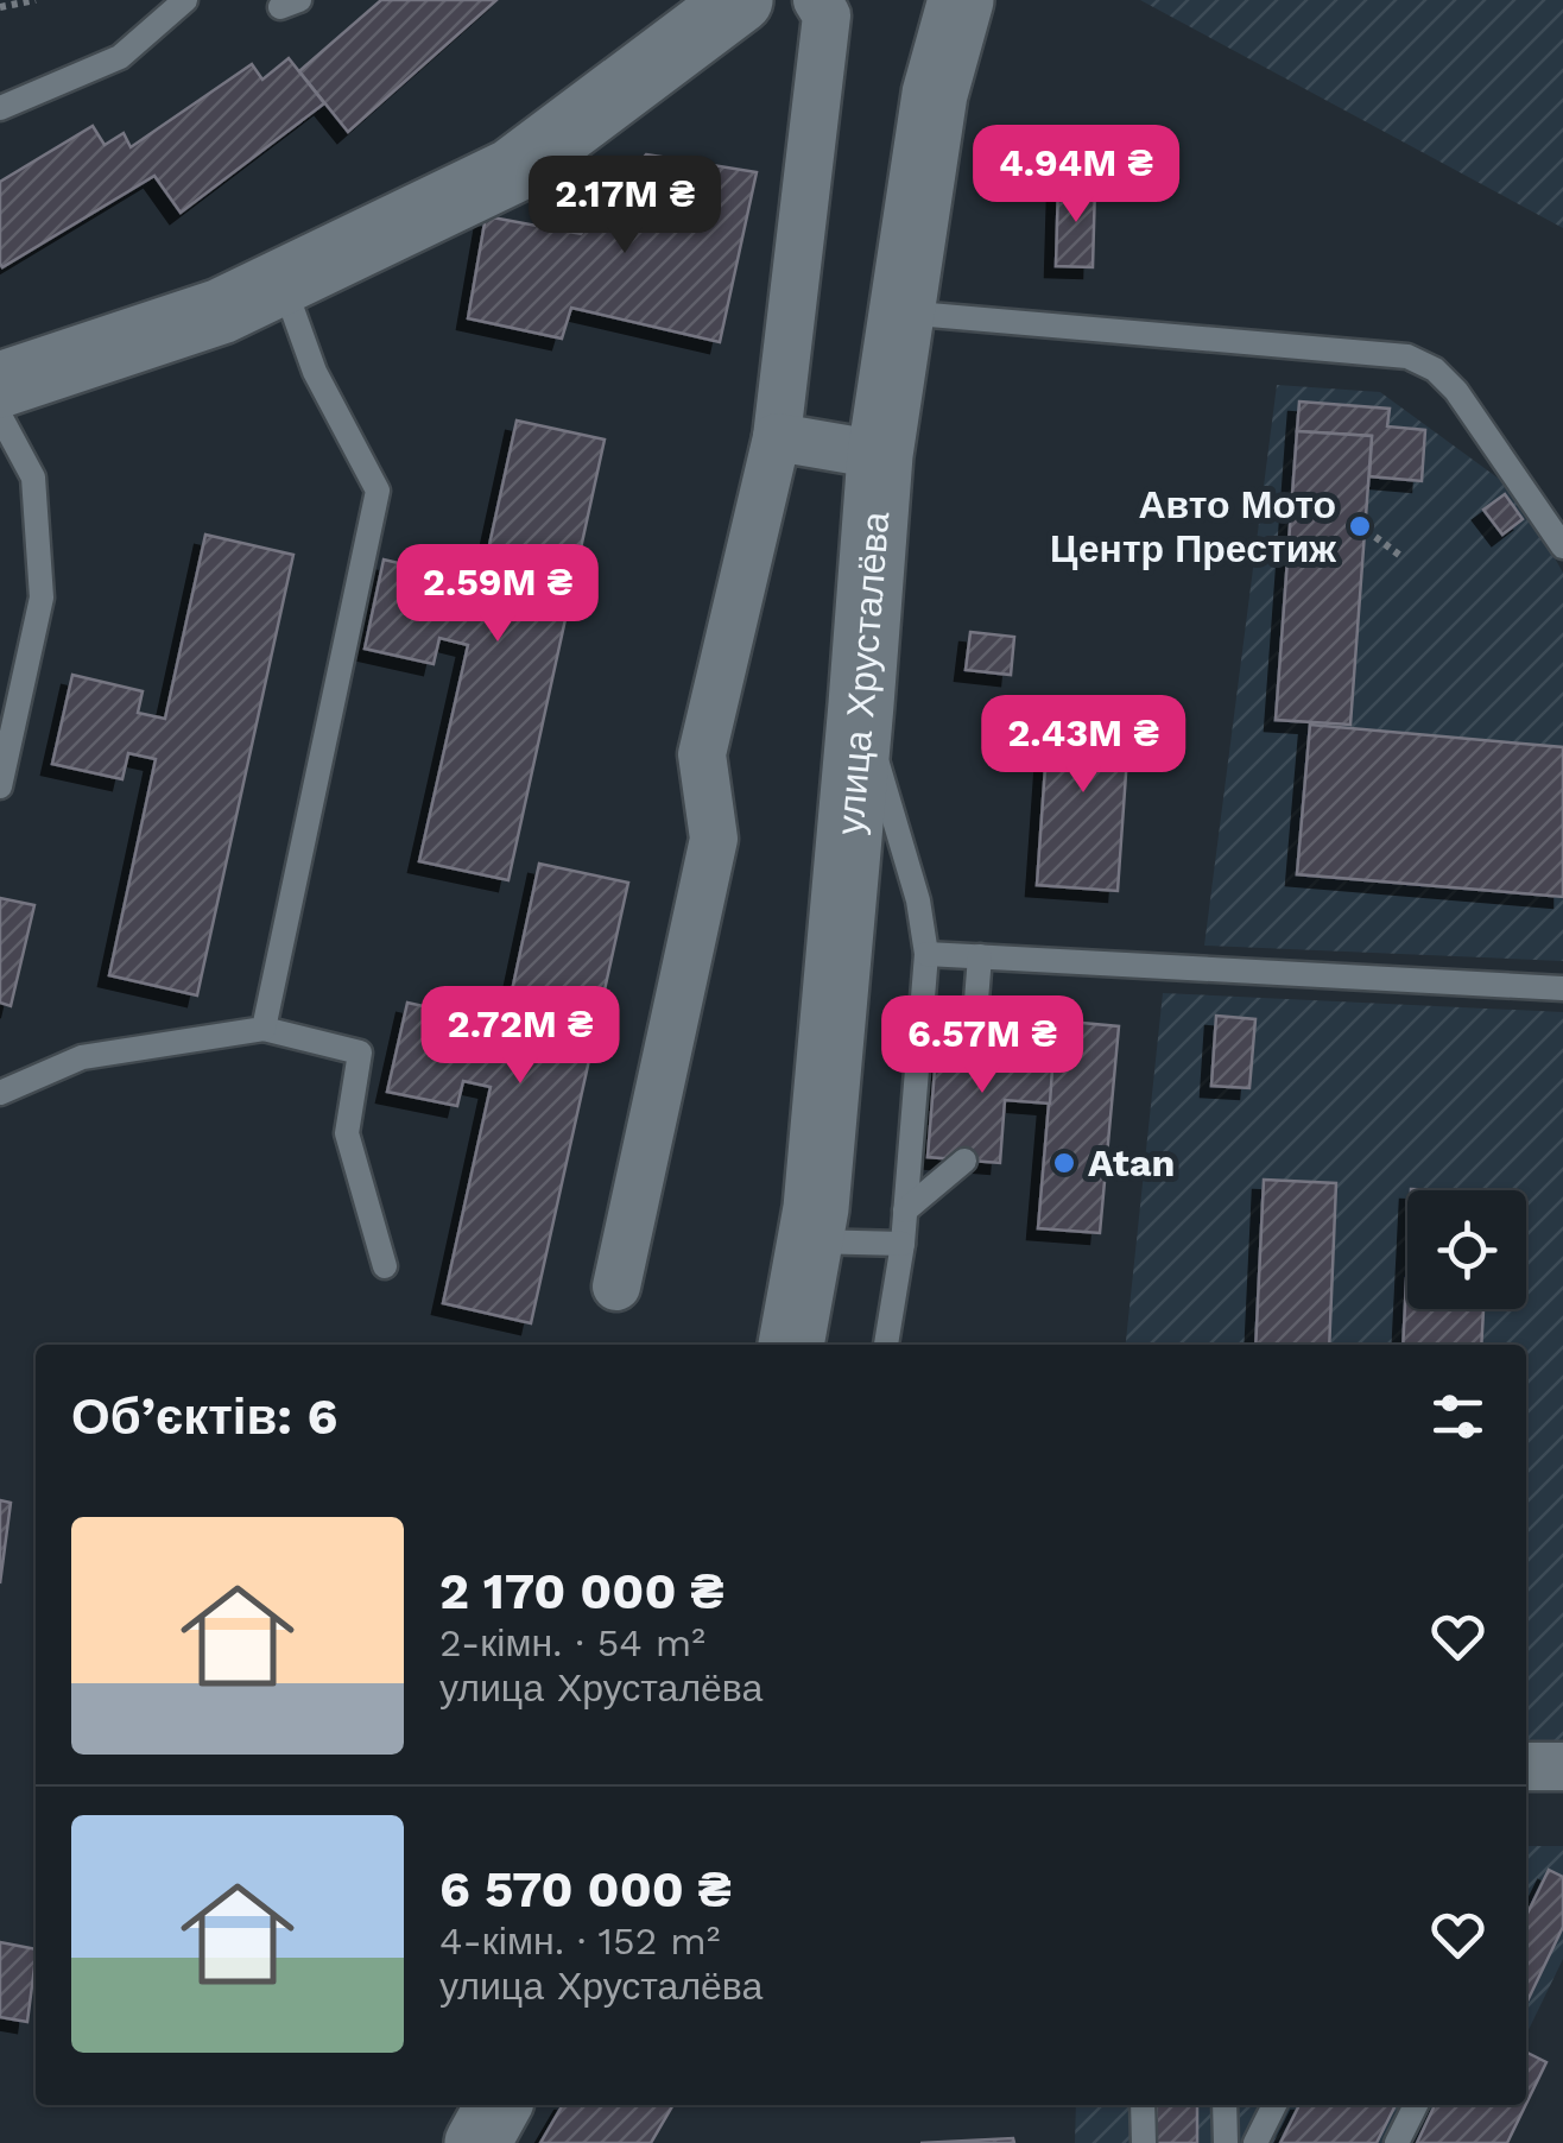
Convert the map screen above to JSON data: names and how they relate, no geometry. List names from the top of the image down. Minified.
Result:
{"streets":{"main road":["улица Хрусталёва"]},"places":["Авто Мото Центр Престиж","Atan"],"page":{"price":["4.94M ₴","2.17M ₴","2.59M ₴","2.43M ₴","2.72M ₴","6.57M ₴"],"heading":"Об’єктів: 6","list":[{"name":"2 170 000 ₴","note":"2-кімн. · 54 m² · улица Хрусталёва"},{"name":"6 570 000 ₴","note":"4-кімн. · 152 m² · улица Хрусталёва"}]}}
